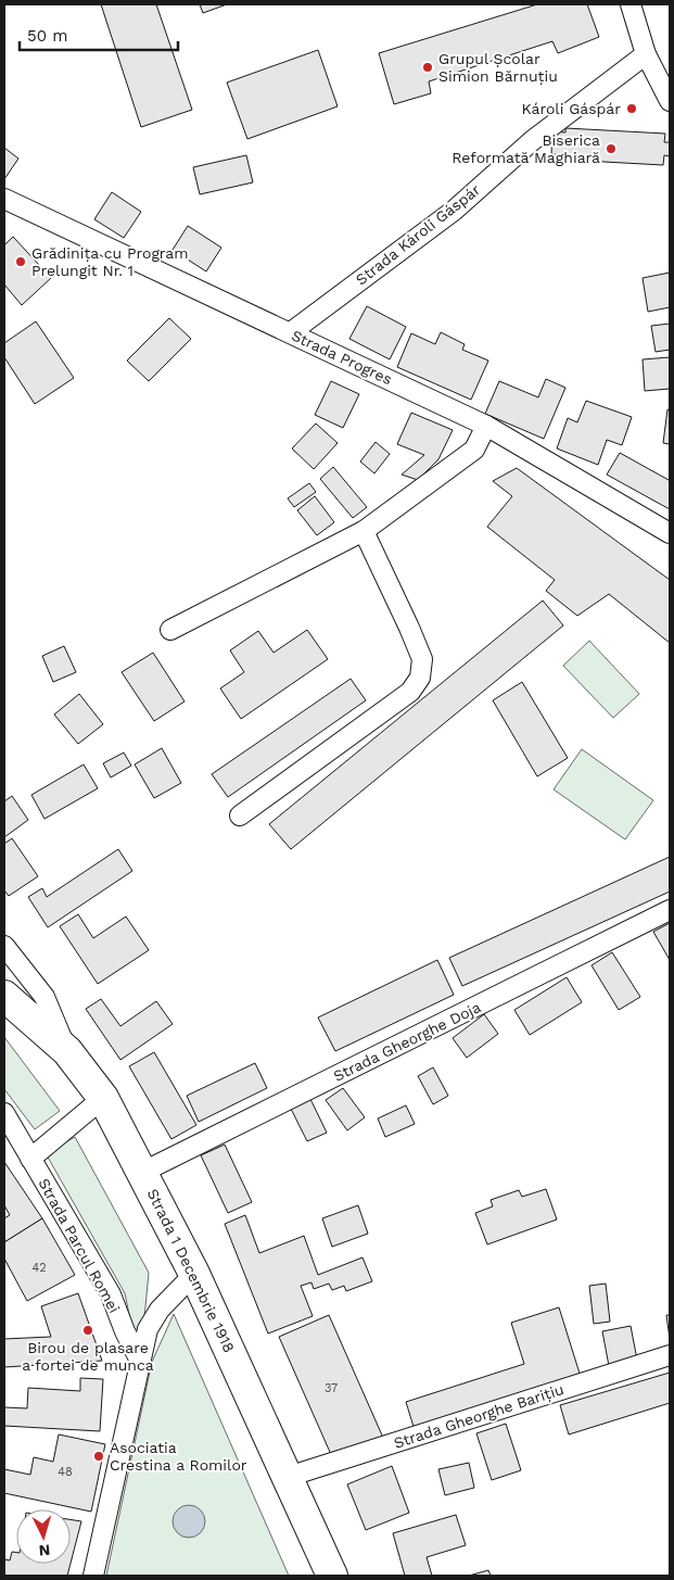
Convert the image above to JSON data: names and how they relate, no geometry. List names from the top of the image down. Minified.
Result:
{"streets":{"main road":["Strada 1 Decembrie 1918"],"street":["Strada Károli Gáspár","Strada Progres","Strada Gheorghe Doja","Strada Parcul Romei","Strada Gheorghe Barițiu"]},"crossings":[["Strada Károli Gáspár","Strada Progres"],["Strada Gheorghe Doja","Strada 1 Decembrie 1918"],["Strada 1 Decembrie 1918","Strada Gheorghe Barițiu"]],"places":["Grupul Școlar Simion Bărnuțiu","Károli Gáspár","Biserica Reformată Maghiară","Grădinița cu Program Prelungit Nr. 1","Birou de plasare a fortei de munca","Asociatia Crestina a Romilor"],"house_numbers":["42","37","48"],"scale_bar":"50 m","north":"bottom"}
